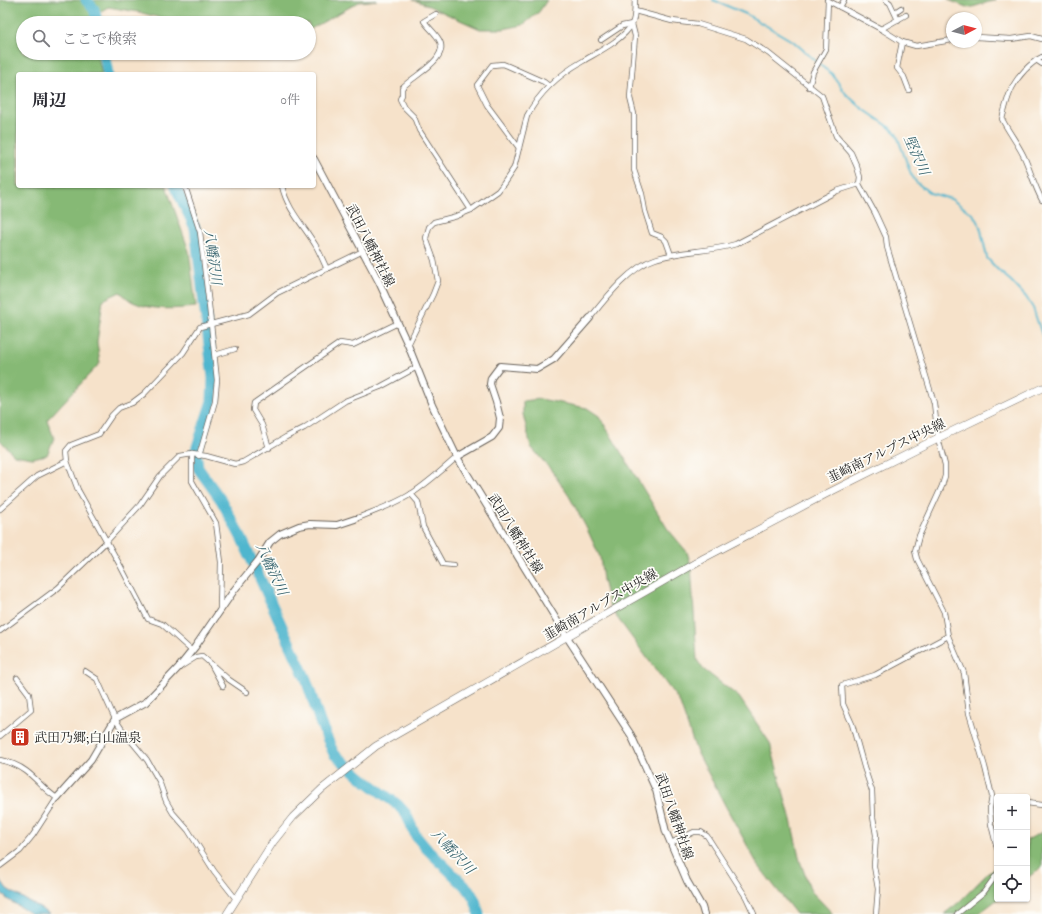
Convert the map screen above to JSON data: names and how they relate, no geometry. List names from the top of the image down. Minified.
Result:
{"streets":{"main road":["武田八幡神社線","韮崎南アルプス中央線"]},"crossings":[["武田八幡神社線","韮崎南アルプス中央線"]],"water":["堅沢川","八幡沢川"],"places":{"building":["武田乃郷;白山温泉"]},"north":"right","page":{"search":"ここで検索","heading":["周辺","0件"],"map_buttons":["+","−"]}}
